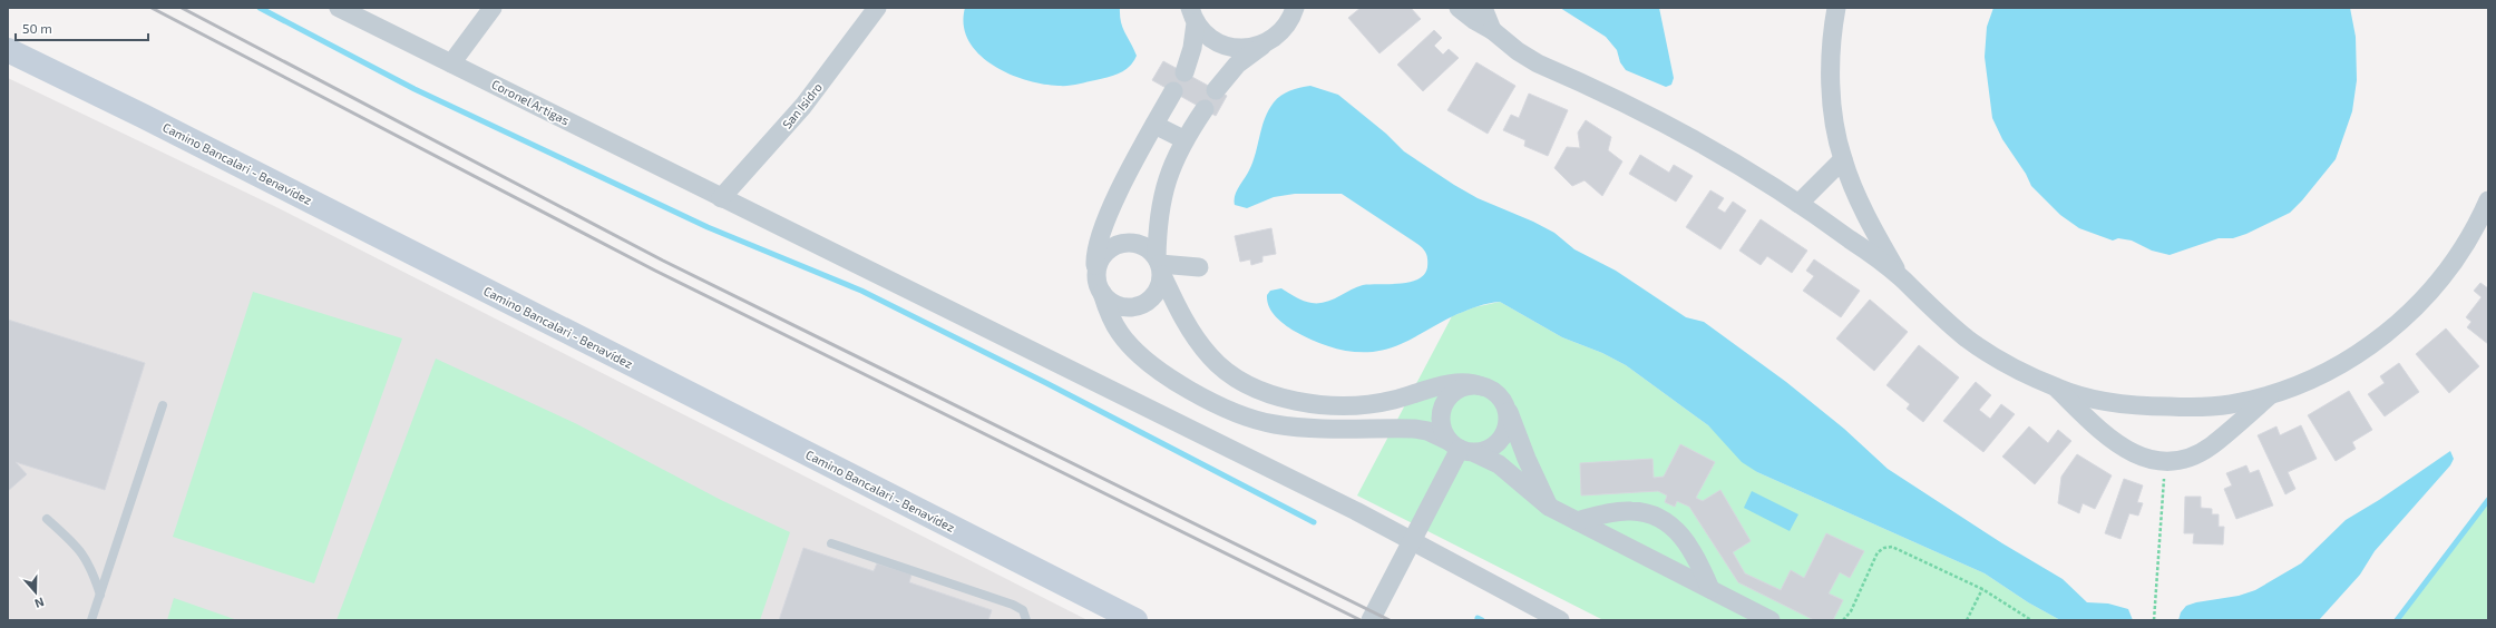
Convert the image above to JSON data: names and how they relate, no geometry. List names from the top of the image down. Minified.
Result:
{"streets":{"main road":["Camino Bancalari - Benavídez"],"street":["Coronel Artigas","San Isidro"]},"crossings":[["Coronel Artigas","San Isidro"]],"scale_bar":"50 m","north":"bottom"}
